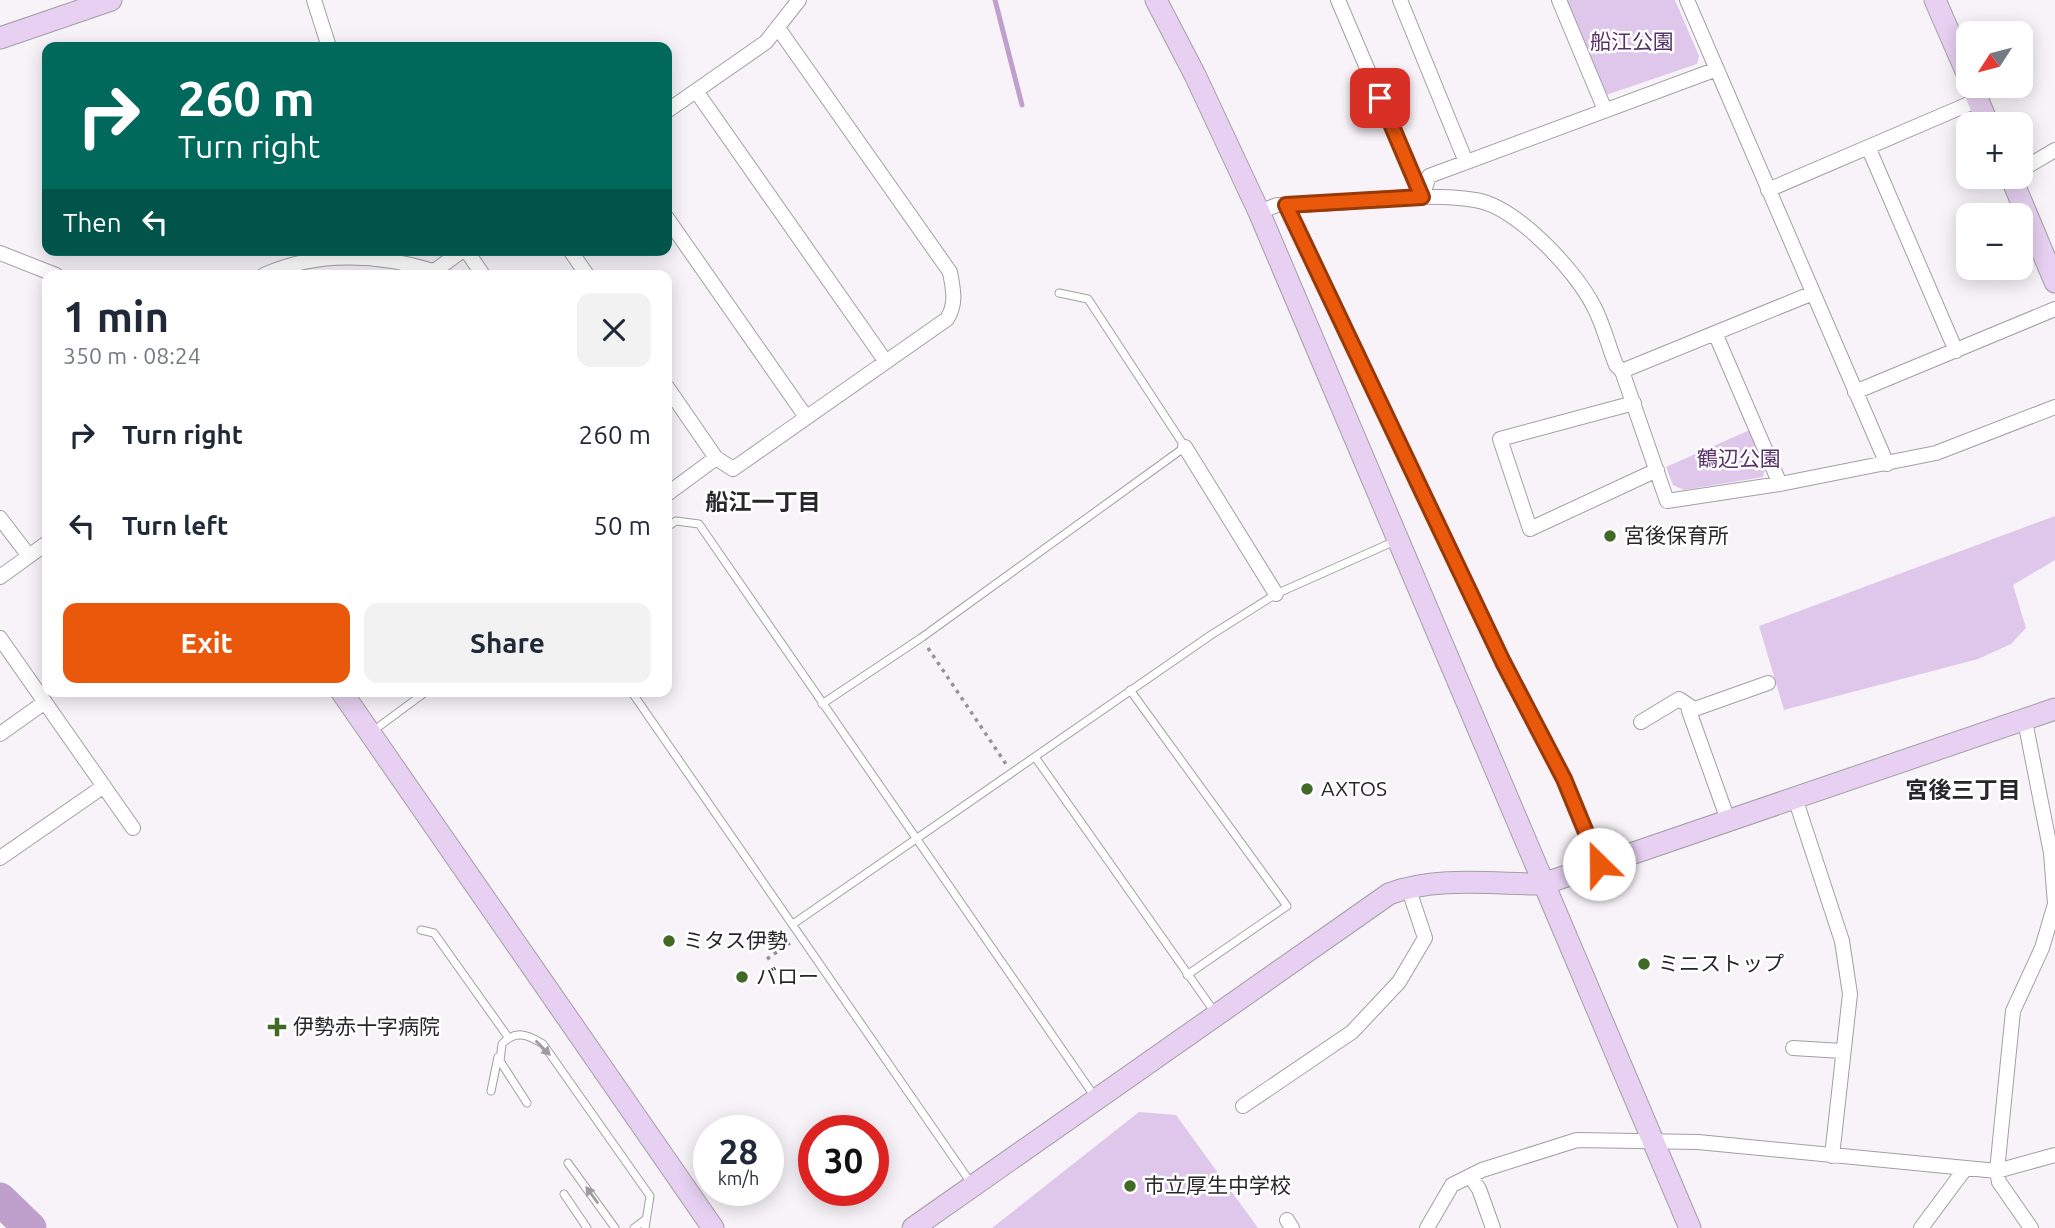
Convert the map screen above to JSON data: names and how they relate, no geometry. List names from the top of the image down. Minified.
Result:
{"districts":["船江一丁目","宮後三丁目"],"parks":["船江公園","鶴辺公園"],"places":{"other":["宮後保育所","AXTOS","ミタス伊勢","ミニストップ","バロー","市立厚生中学校"],"health":["伊勢赤十字病院"]},"north":"bottom left","page":{"map_buttons":["+","−"],"turn":["260 m","Turn right"],"then":"Then","heading":["1 min","350 m · 08:24"],"list":[{"name":"Turn right","value":"260 m"},{"name":"Turn left","value":"50 m"}],"buttons":["Exit","Share"],"speed":"28 km/h","limit":"30"}}
